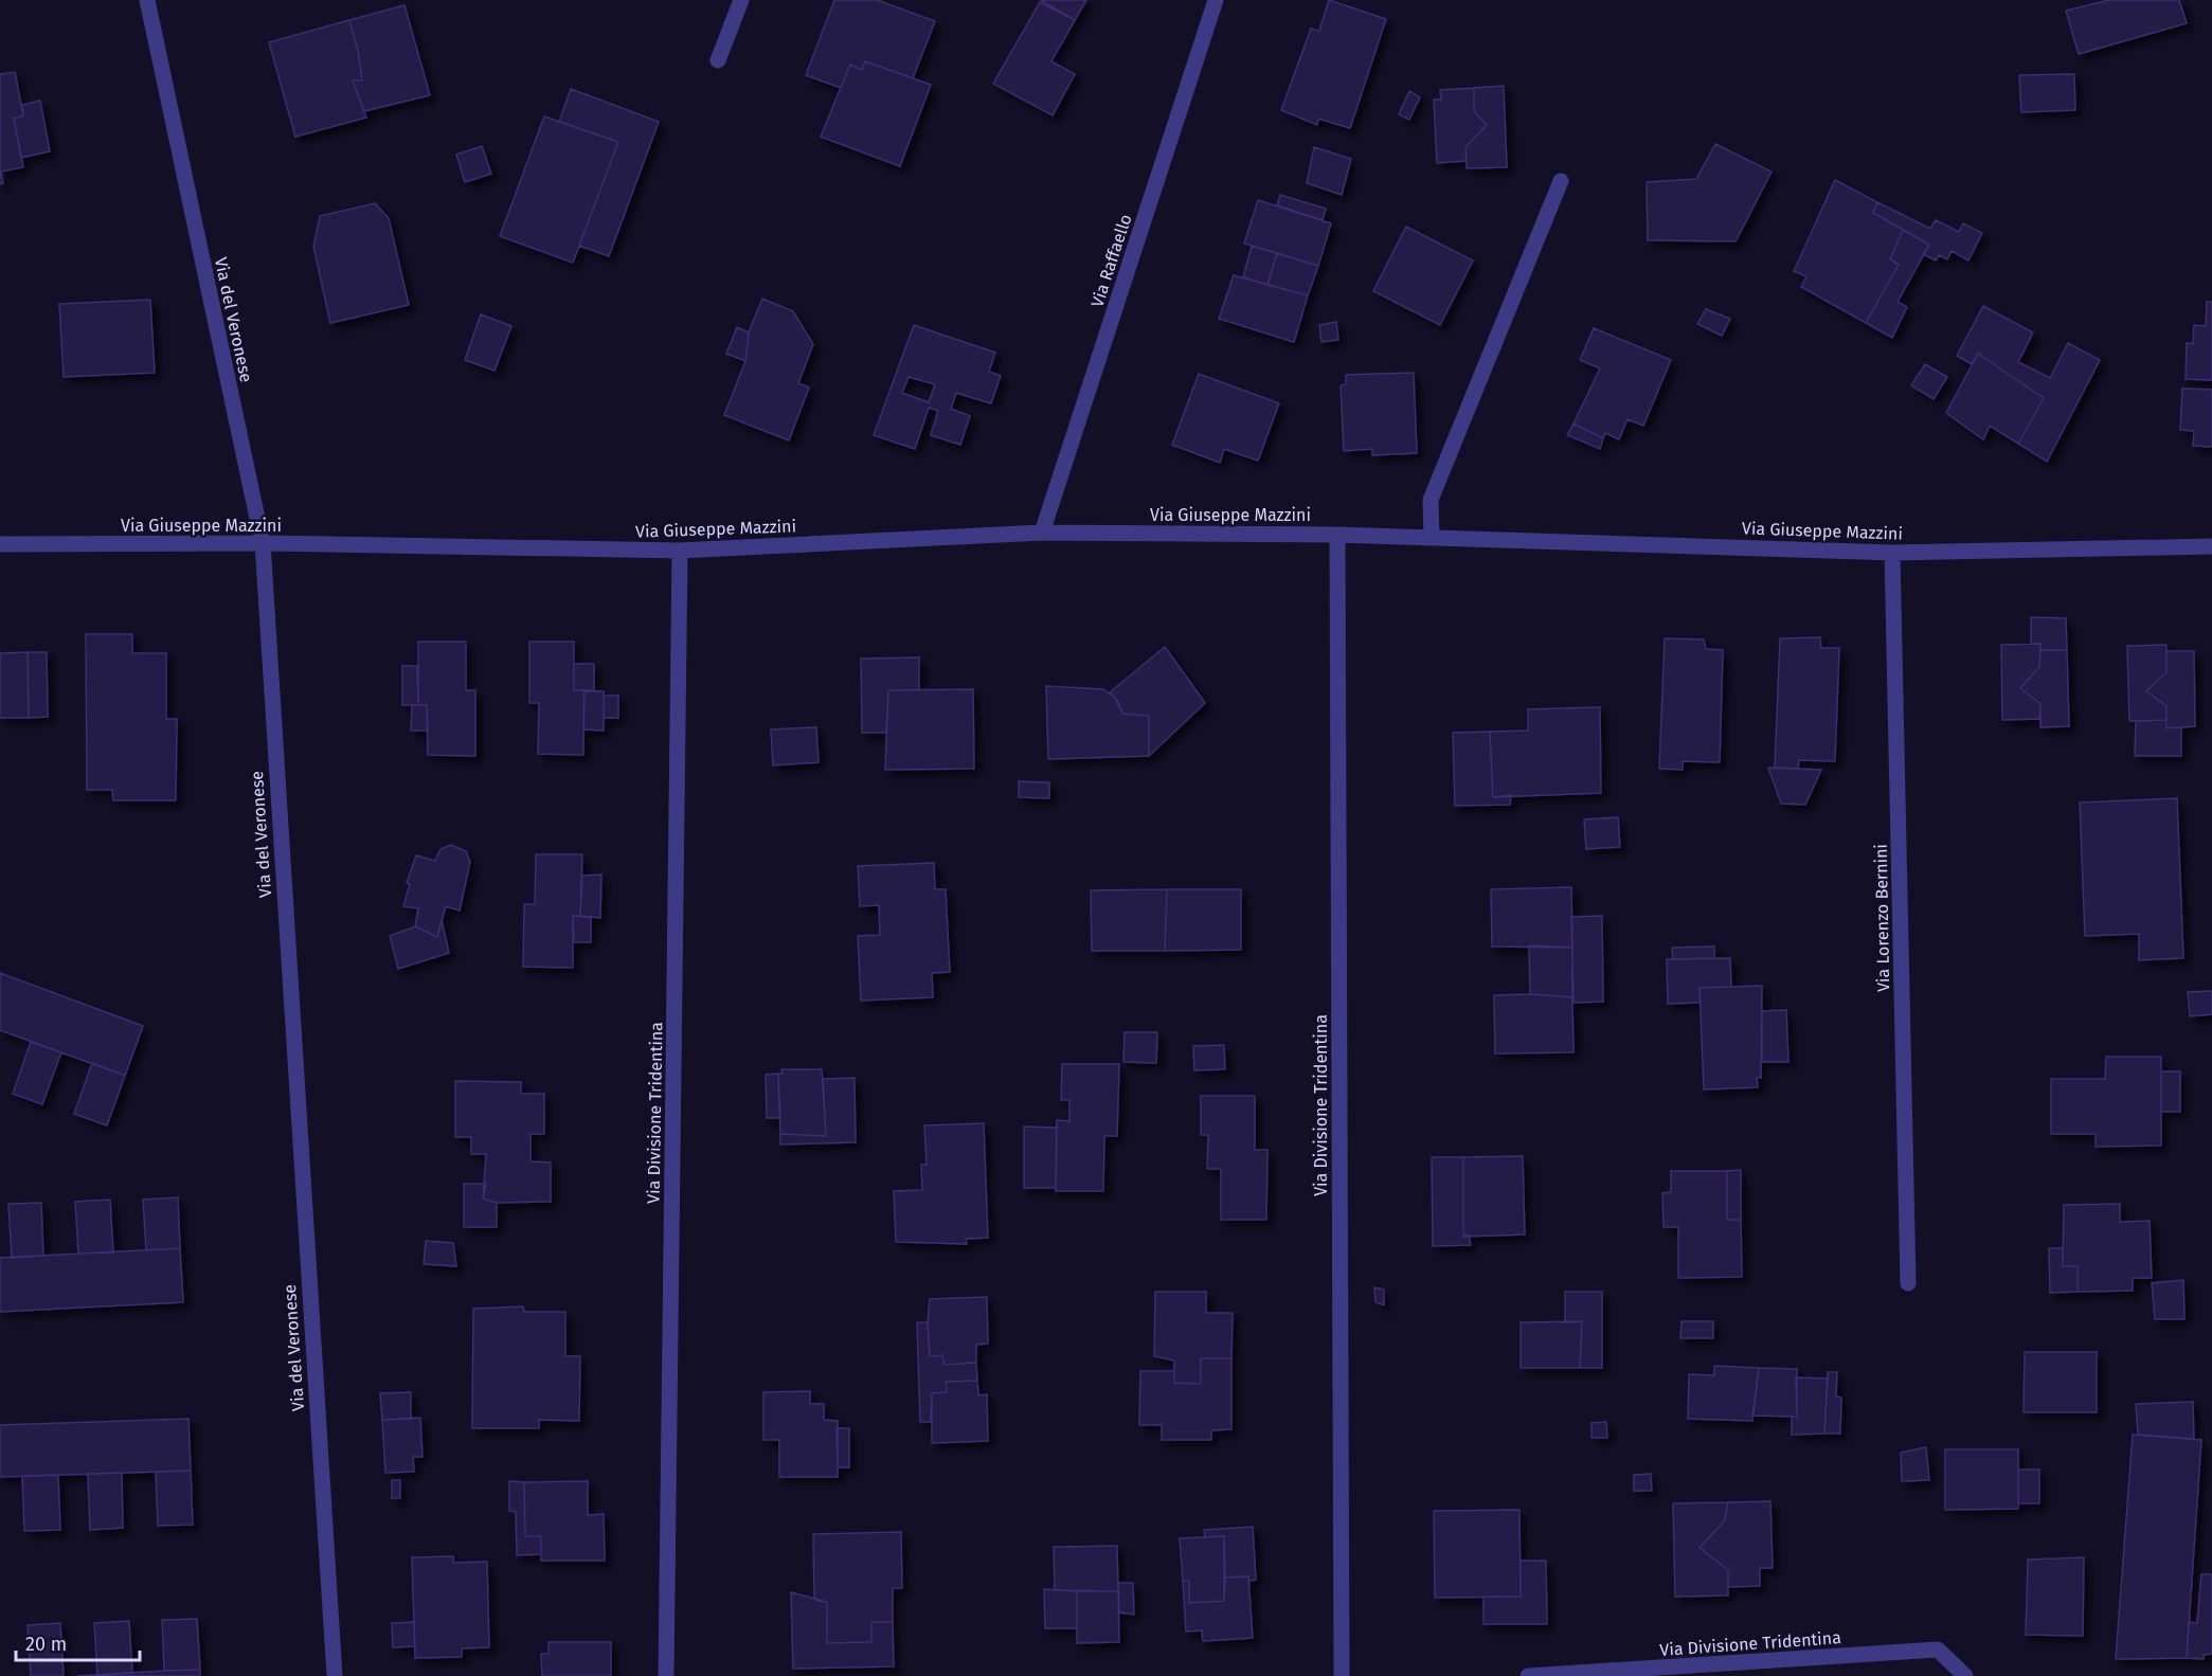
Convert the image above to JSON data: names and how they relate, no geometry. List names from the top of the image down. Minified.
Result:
{"streets":{"street":["Via Raffaello","Via del Veronese","Via Giuseppe Mazzini","Via Lorenzo Bernini","Via Divisione Tridentina"]},"crossings":[["Via Raffaello","Via Giuseppe Mazzini"],["Via del Veronese","Via Giuseppe Mazzini"],["Via Giuseppe Mazzini","Via Lorenzo Bernini"],["Via Giuseppe Mazzini","Via Divisione Tridentina"]],"scale_bar":"20 m"}
